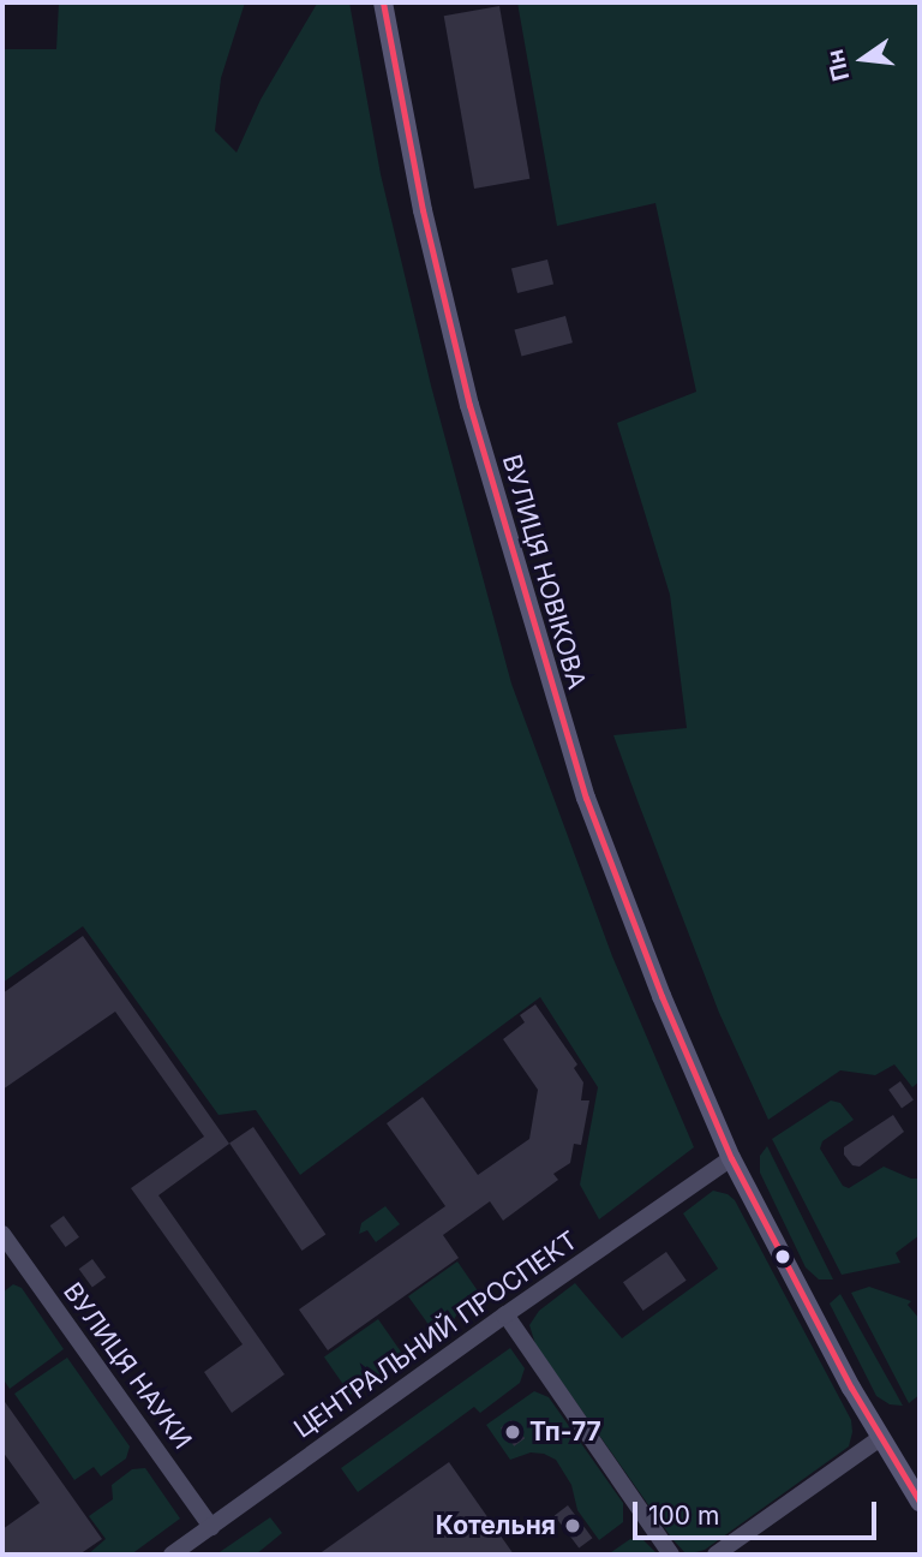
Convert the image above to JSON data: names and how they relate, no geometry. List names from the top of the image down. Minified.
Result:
{"streets":{"main road":["ВУЛИЦЯ НОВІКОВА"],"street":["ЦЕНТРАЛЬНИЙ ПРОСПЕКТ","ВУЛИЦЯ НАУКИ"]},"crossings":[["ВУЛИЦЯ НОВІКОВА","ЦЕНТРАЛЬНИЙ ПРОСПЕКТ"],["ЦЕНТРАЛЬНИЙ ПРОСПЕКТ","ВУЛИЦЯ НАУКИ"]],"places":["Тп-77","Котельня"],"scale_bar":"100 m","north":"left"}
